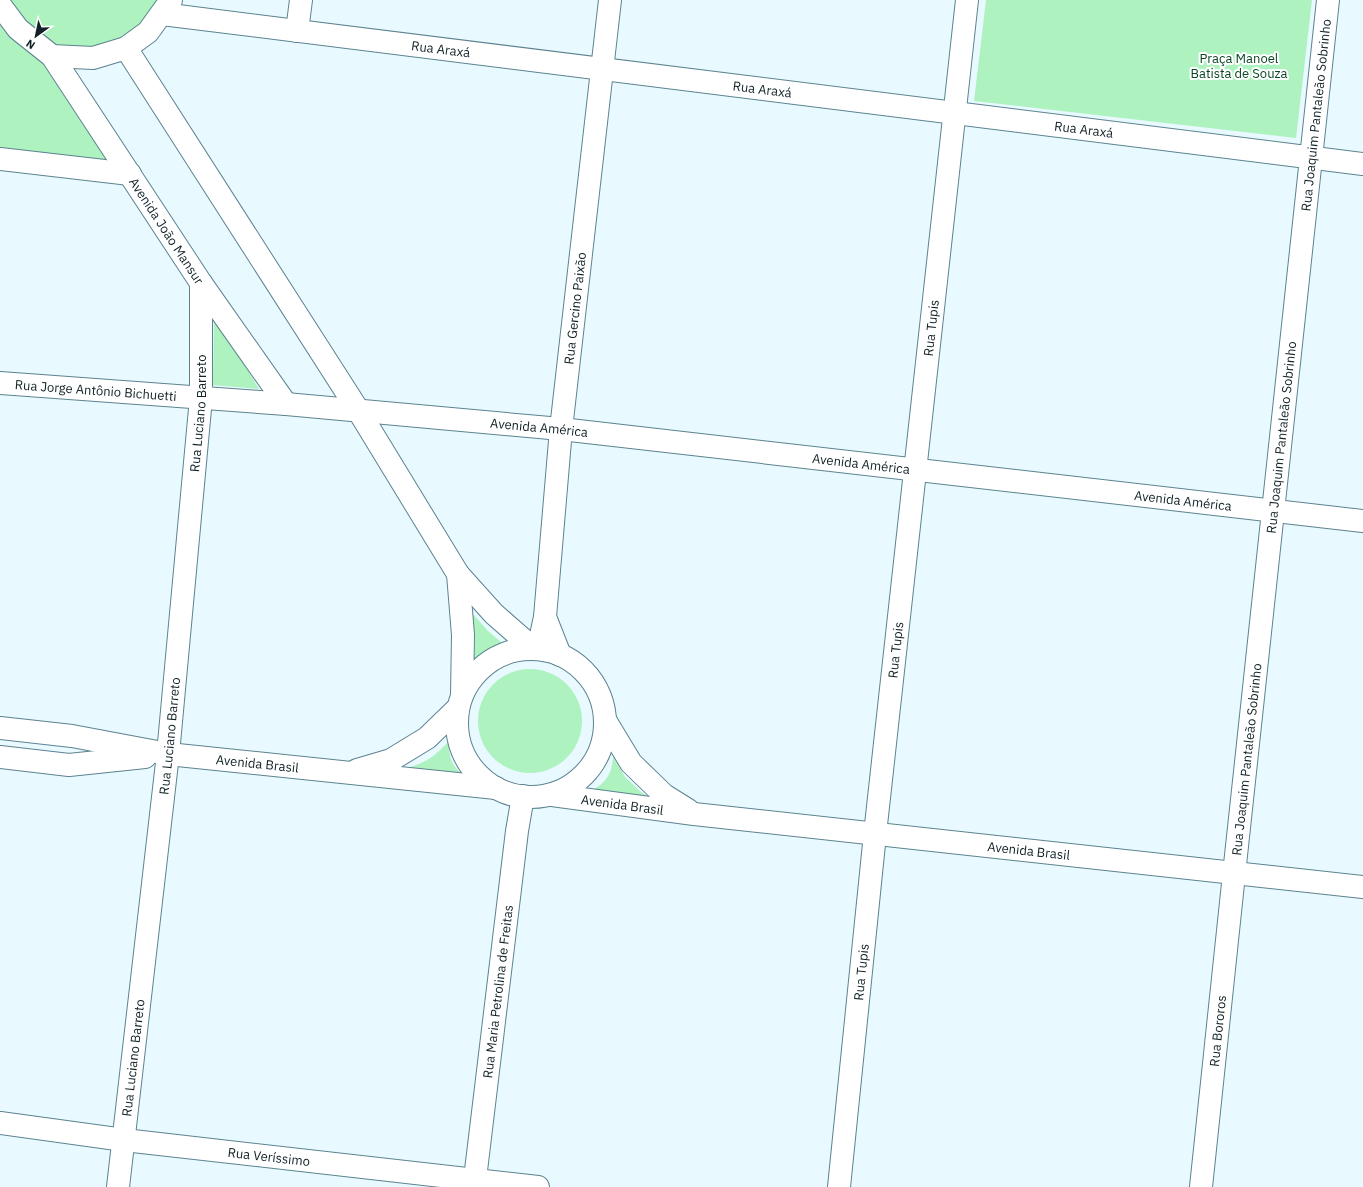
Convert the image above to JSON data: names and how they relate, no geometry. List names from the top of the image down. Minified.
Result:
{"streets":{"street":["Rua Araxá","Rua Joaquim Pantaleão Sobrinho","Avenida João Mansur","Rua Gercino Paixão","Rua Tupis","Rua Jorge Antônio Bichuetti","Rua Luciano Barreto","Avenida América","Avenida Brasil","Rua Maria Petrolina de Freitas","Rua Bororos","Rua Veríssimo"]},"crossings":[["Rua Araxá","Rua Joaquim Pantaleão Sobrinho"],["Rua Araxá","Rua Gercino Paixão"],["Rua Araxá","Rua Tupis"],["Rua Joaquim Pantaleão Sobrinho","Avenida América"],["Rua Joaquim Pantaleão Sobrinho","Avenida Brasil"],["Rua Joaquim Pantaleão Sobrinho","Rua Bororos"],["Avenida João Mansur","Rua Jorge Antônio Bichuetti"],["Avenida João Mansur","Rua Luciano Barreto"],["Rua Gercino Paixão","Avenida América"],["Rua Tupis","Avenida América"],["Rua Tupis","Avenida Brasil"],["Rua Jorge Antônio Bichuetti","Rua Luciano Barreto"],["Rua Jorge Antônio Bichuetti","Avenida América"],["Rua Luciano Barreto","Avenida Brasil"],["Rua Luciano Barreto","Rua Veríssimo"],["Avenida Brasil","Rua Bororos"],["Rua Maria Petrolina de Freitas","Rua Veríssimo"]],"parks":["Praça Manoel Batista de Souza"],"north":"bottom left"}
